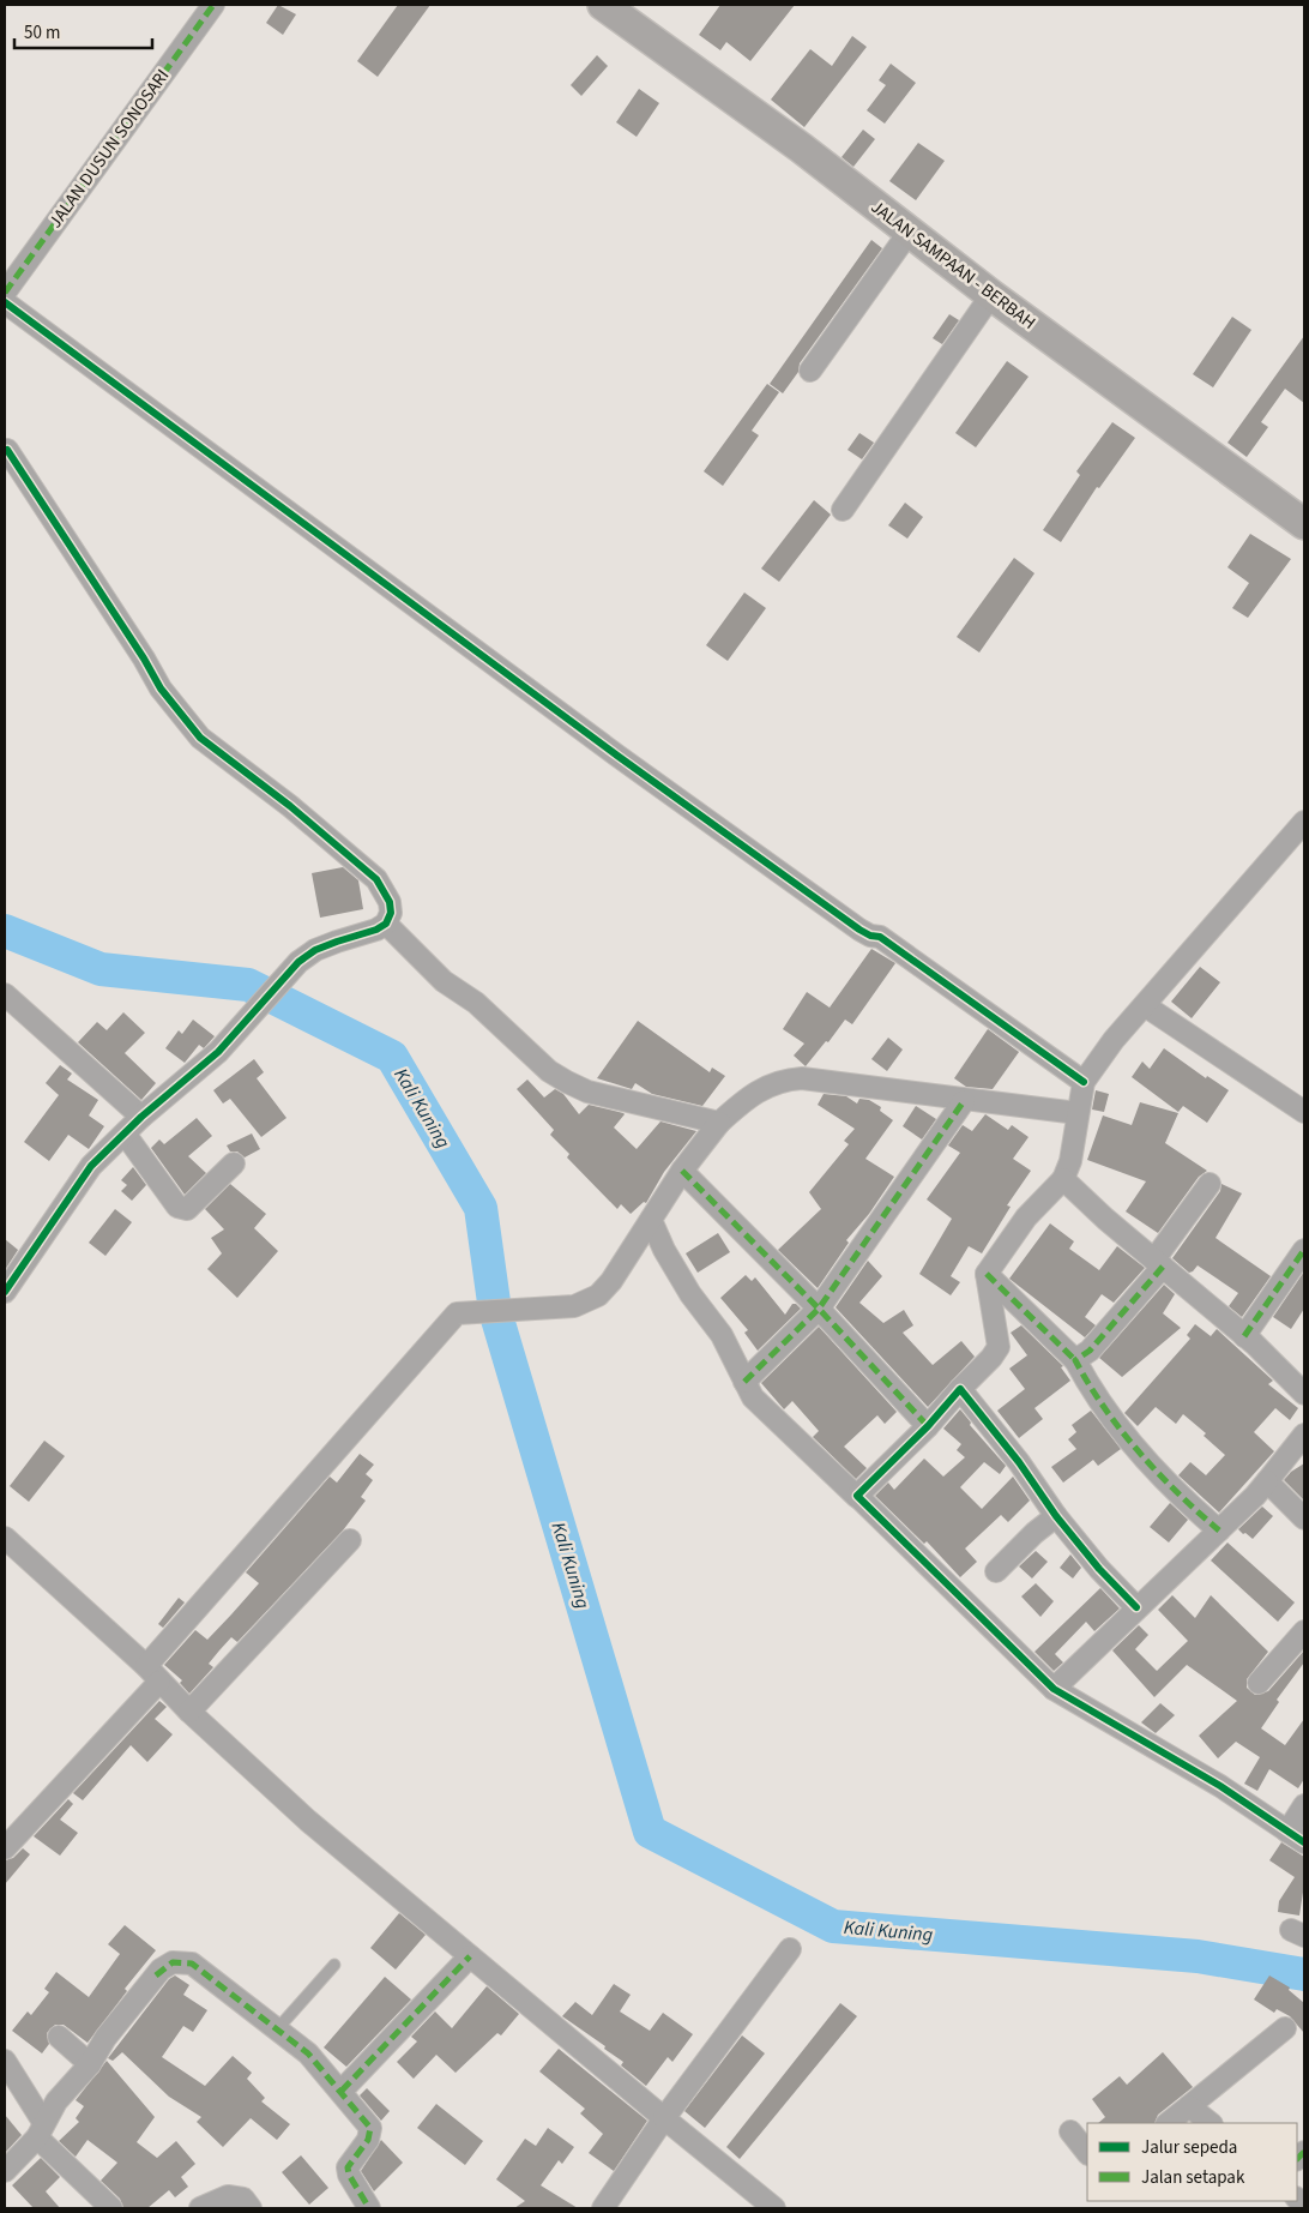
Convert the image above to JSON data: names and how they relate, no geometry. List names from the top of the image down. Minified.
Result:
{"streets":{"main road":["JALAN SAMPAAN - BERBAH"],"street":["JALAN DUSUN SONOSARI"]},"water":["Kali Kuning"],"legend":["Jalur sepeda","Jalan setapak"],"scale_bar":"50 m"}
